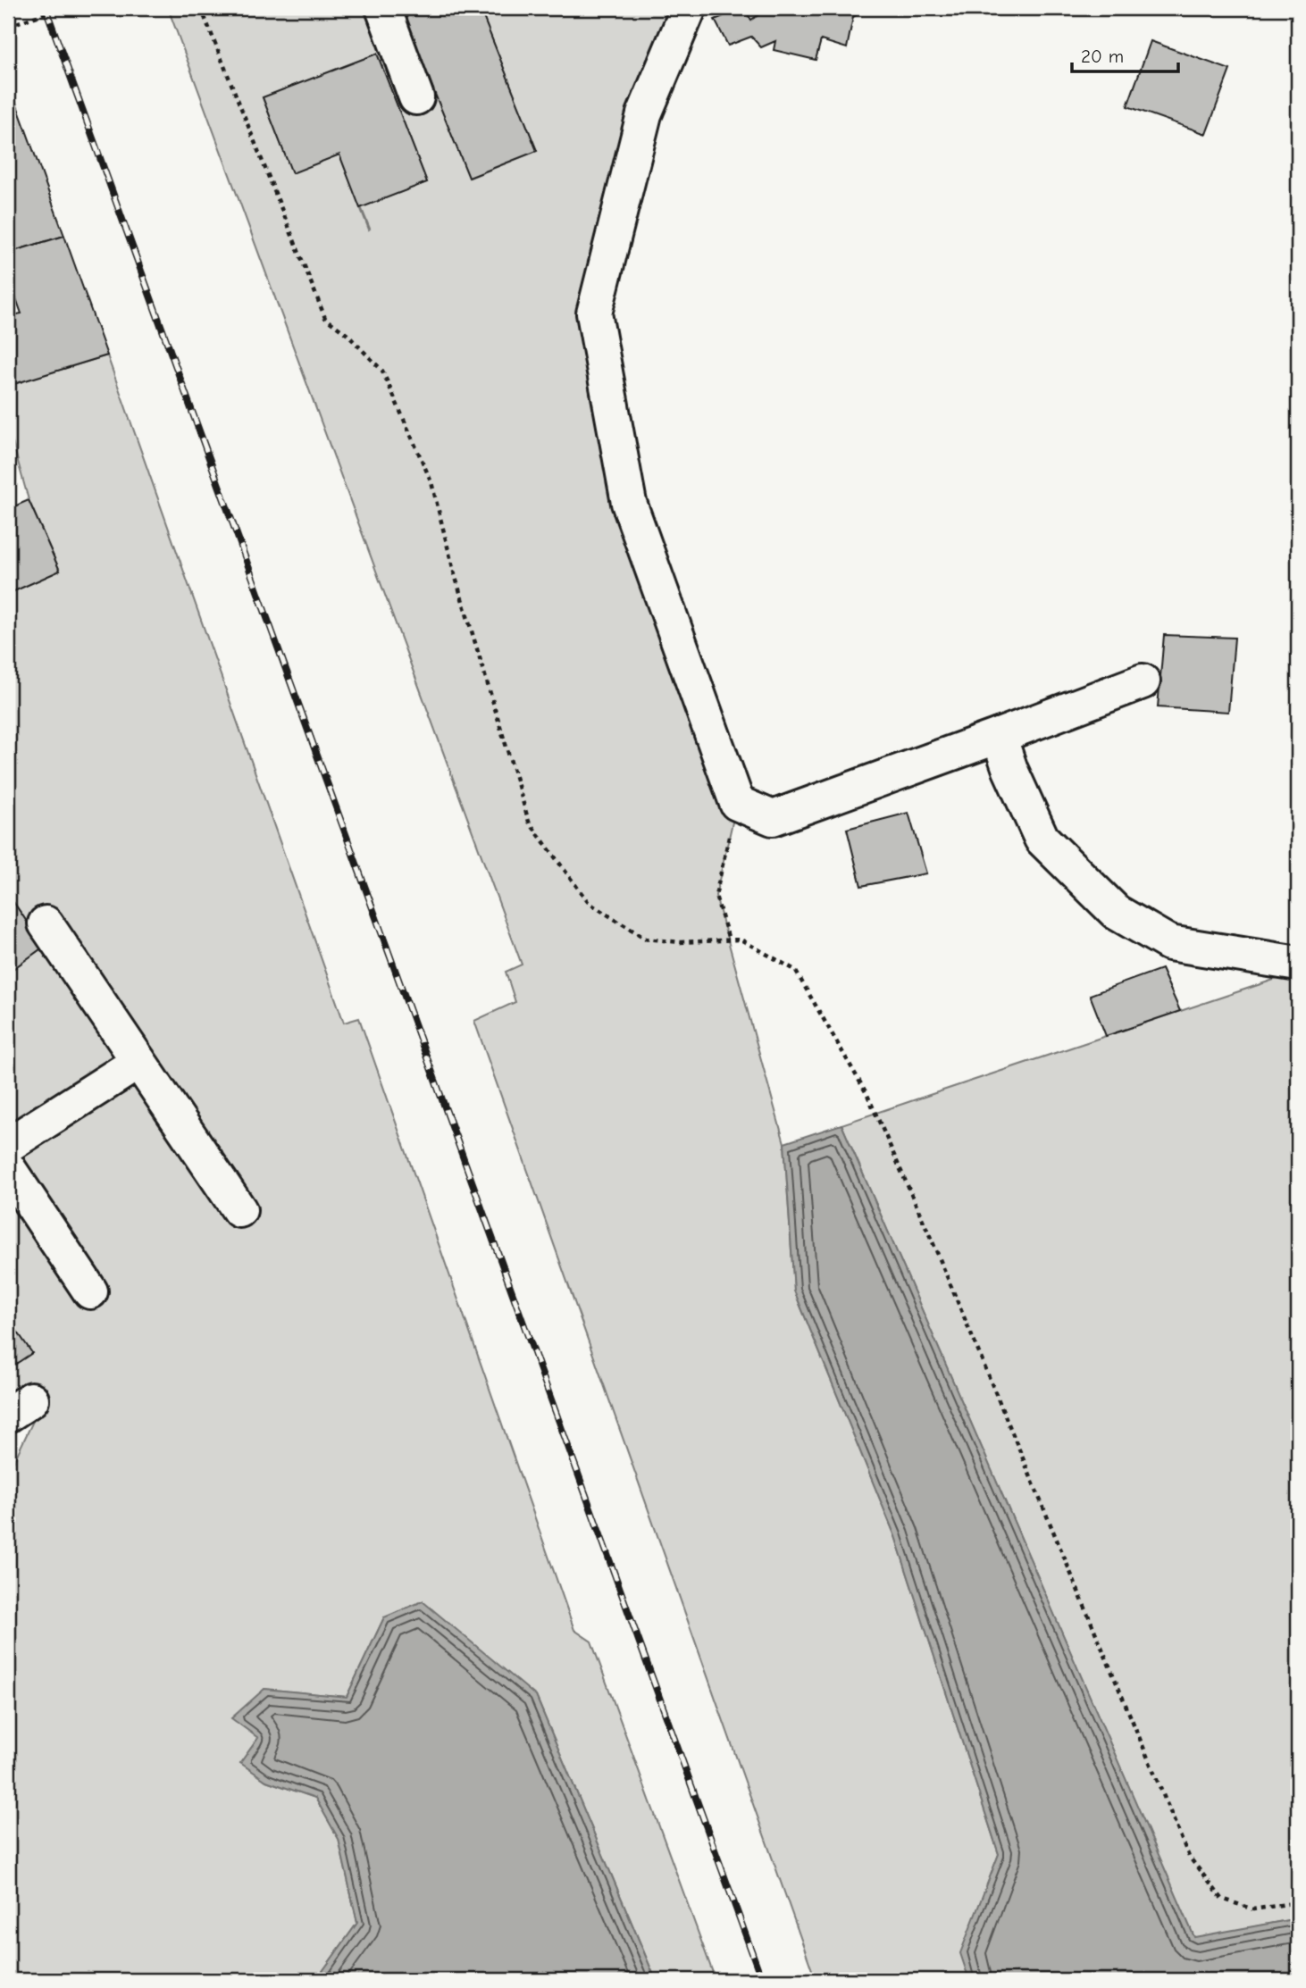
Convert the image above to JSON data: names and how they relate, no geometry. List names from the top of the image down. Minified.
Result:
{"scale_bar":"20 m"}
